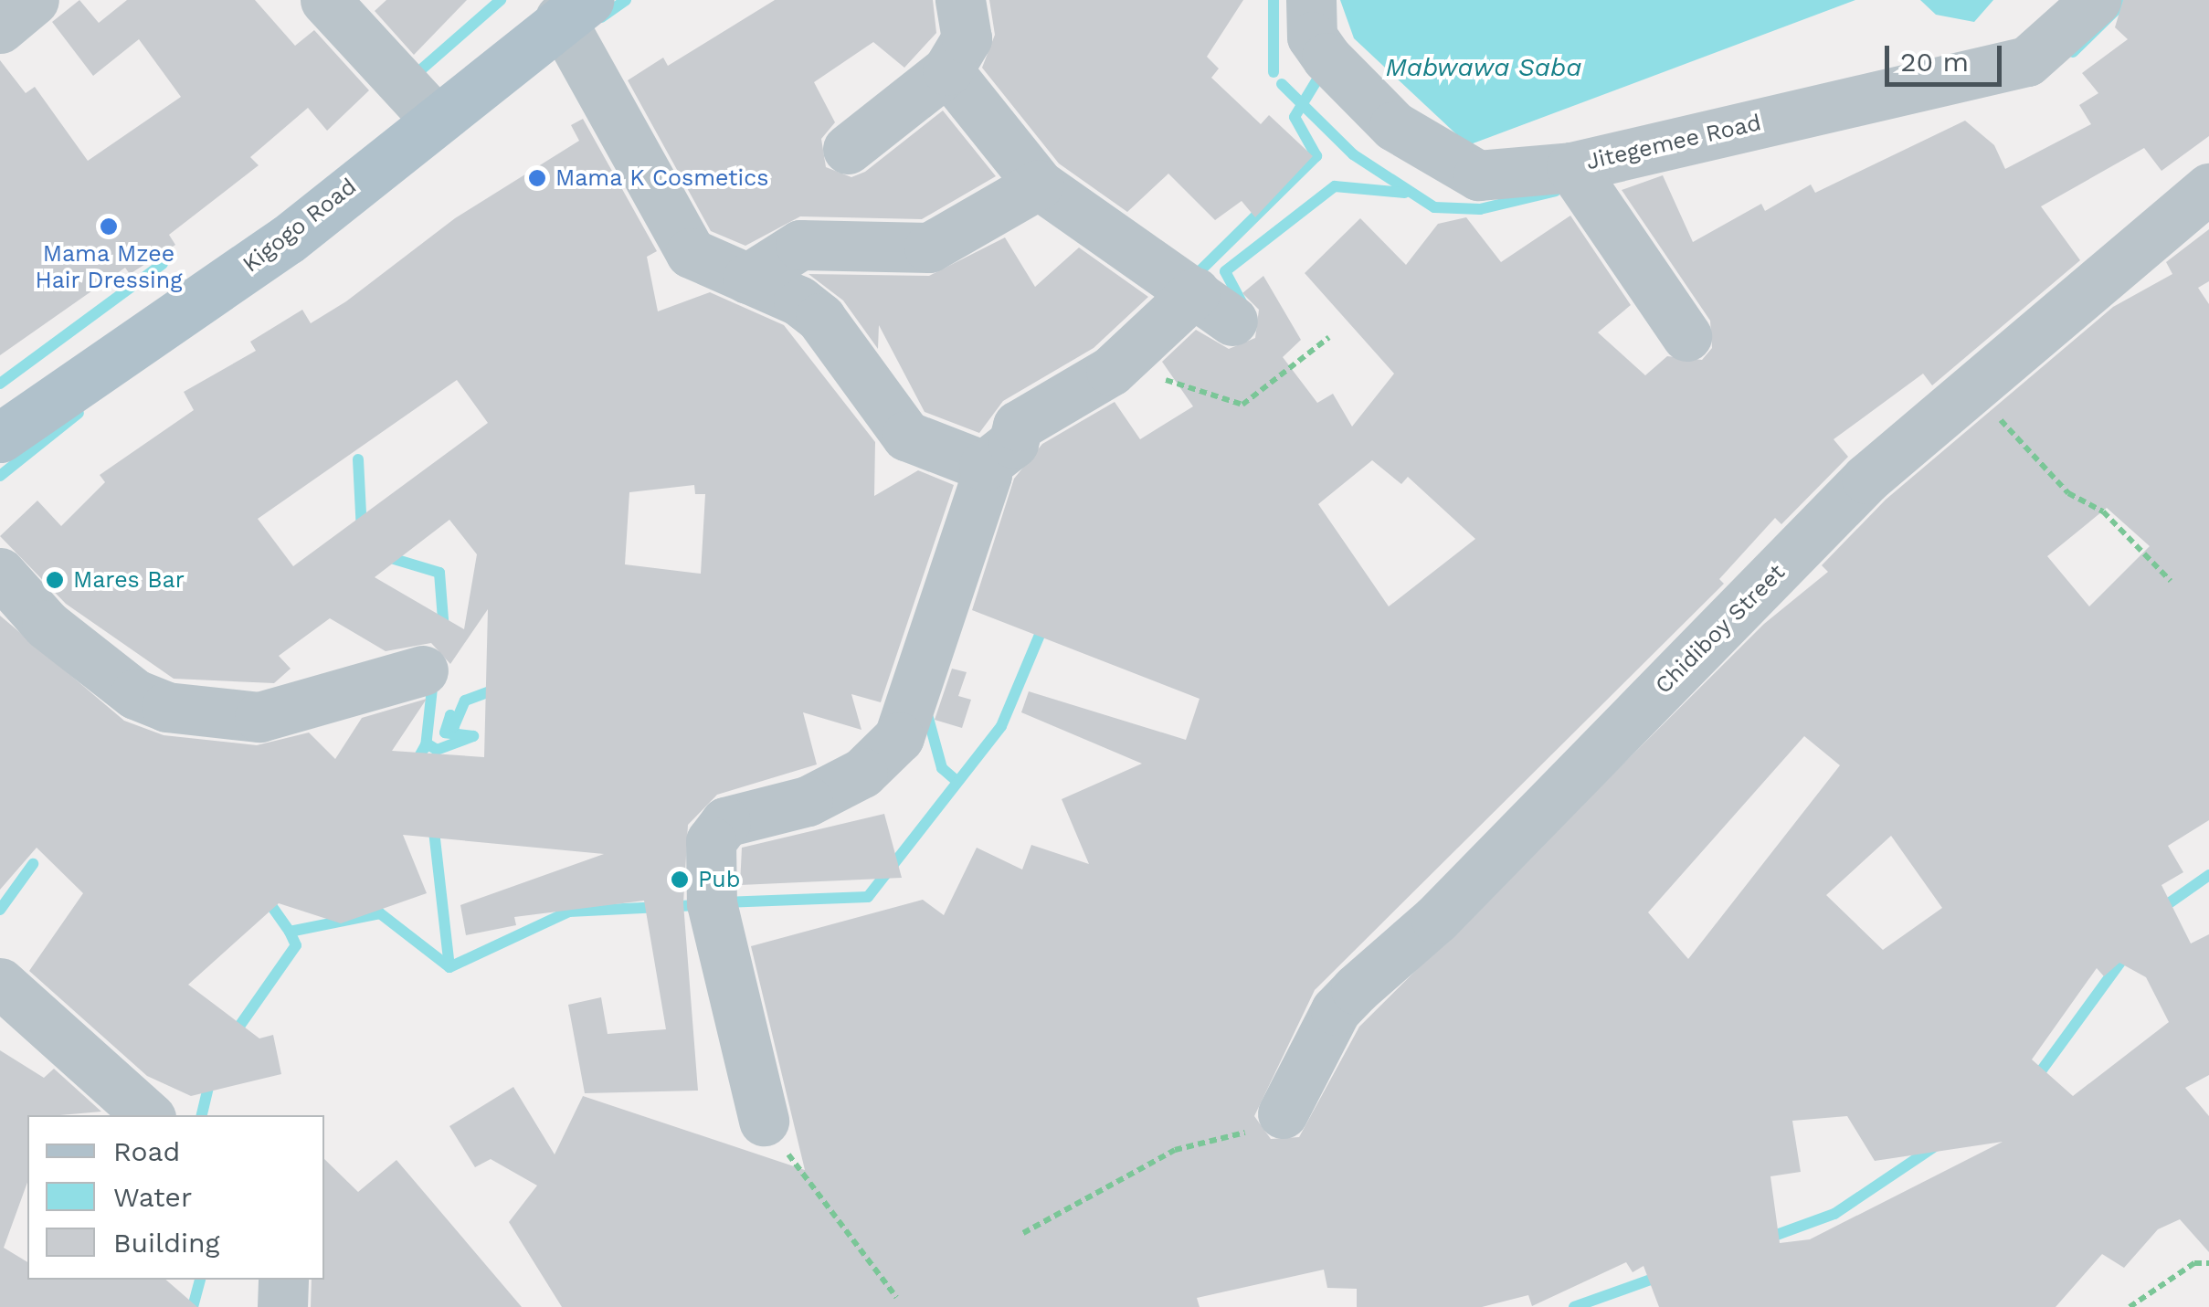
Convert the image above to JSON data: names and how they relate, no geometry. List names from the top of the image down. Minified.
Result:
{"streets":{"main road":["Kigogo Road"],"street":["Jitegemee Road","Chidiboy Street"]},"water":["Mabwawa Saba"],"places":["Mama K Cosmetics","Mama Mzee Hair Dressing","Mares Bar","Pub"],"legend":["Road","Water","Building"],"scale_bar":"20 m"}
